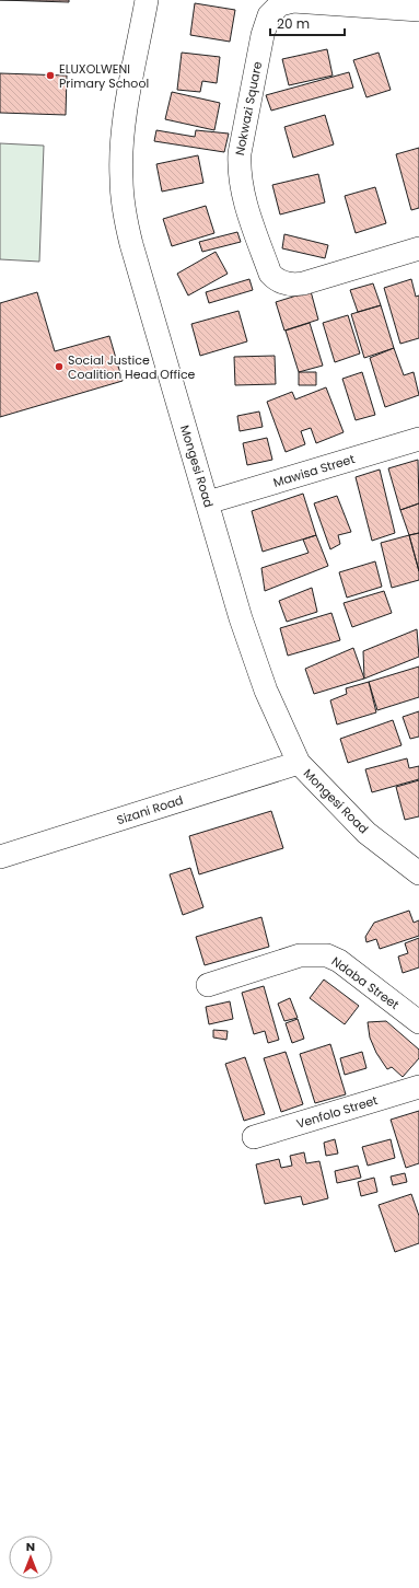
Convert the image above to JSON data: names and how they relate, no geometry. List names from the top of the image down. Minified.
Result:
{"streets":{"street":["Nokwazi Square","Mongesi Road","Mawisa Street","Sizani Road","Ndaba Street","Venfolo Street"]},"crossings":[["Mongesi Road","Mawisa Street"],["Mongesi Road","Sizani Road"]],"places":["ELUXOLWENI Primary School","Social Justice Coalition Head Office"],"scale_bar":"20 m","north":"top"}
